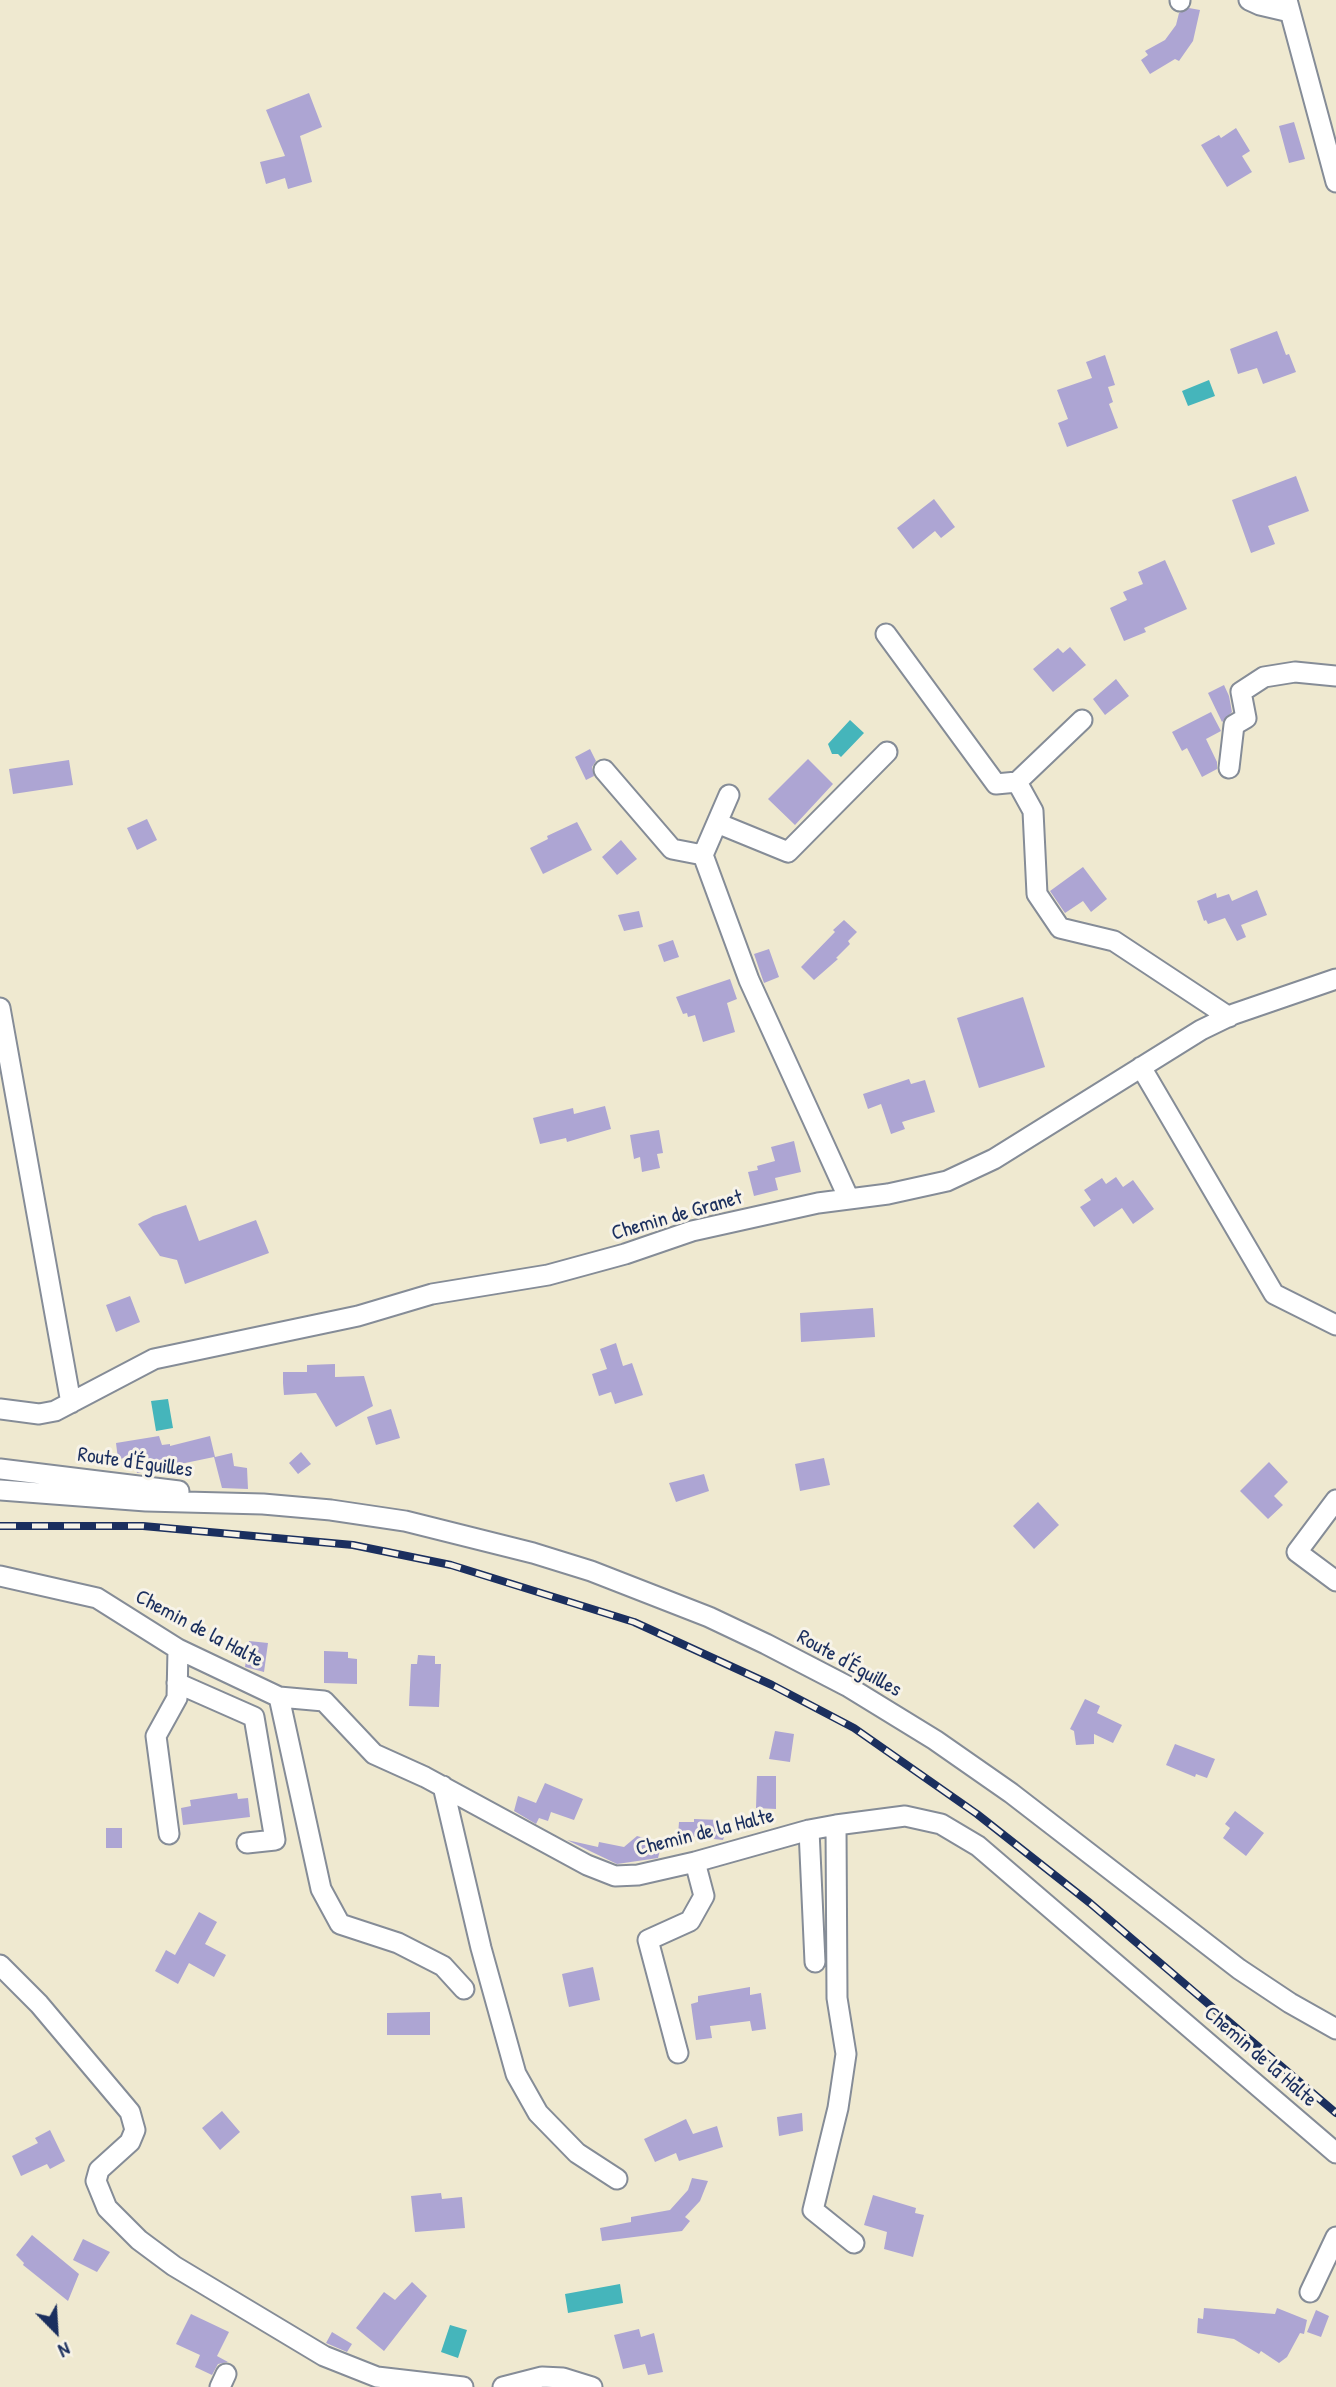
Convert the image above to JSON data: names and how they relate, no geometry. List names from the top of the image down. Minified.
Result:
{"streets":{"street":["Chemin de Granet","Route d'Éguilles","Chemin de la Halte"]},"north":"bottom right"}
